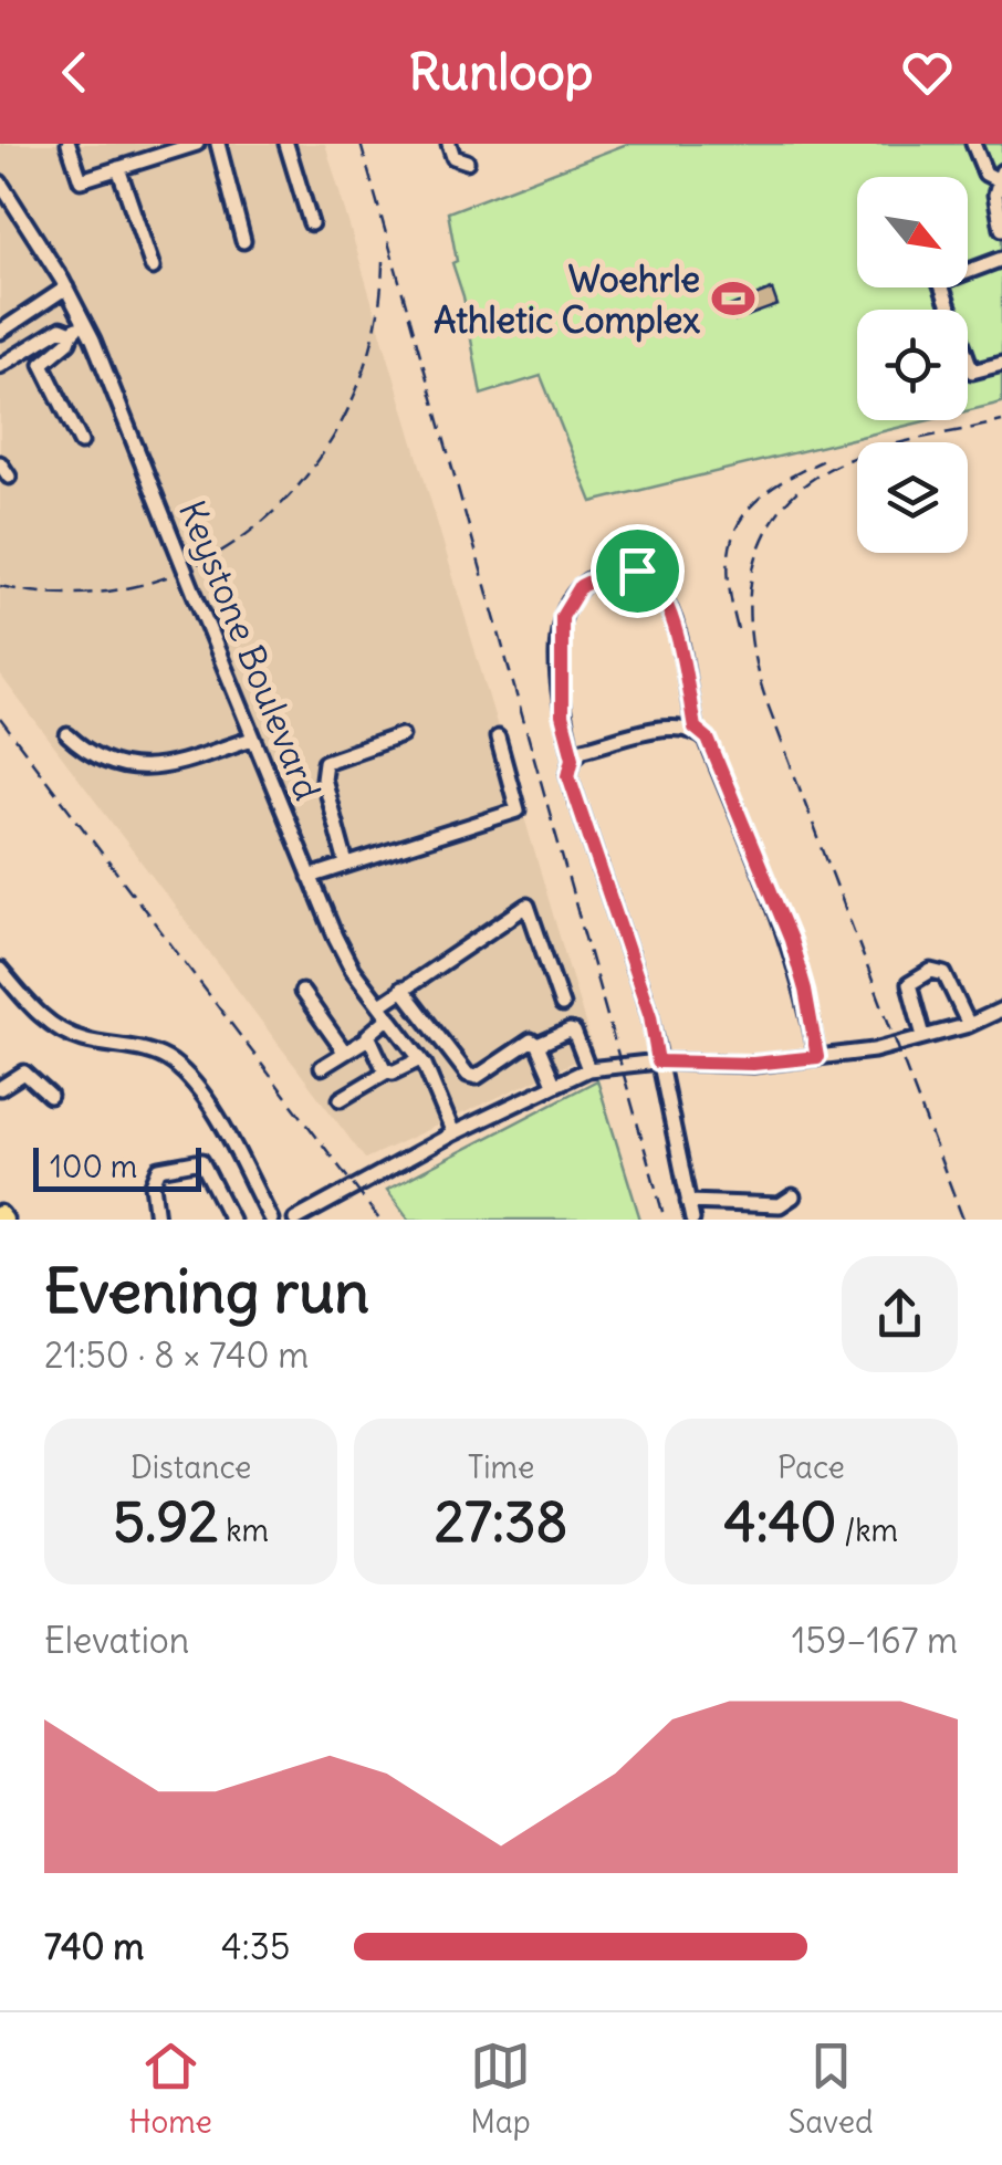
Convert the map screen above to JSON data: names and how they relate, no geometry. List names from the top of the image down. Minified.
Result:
{"streets":{"street":["Keystone Boulevard"]},"places":{"sports":["Woehrle Athletic Complex"]},"scale_bar":"100 m","north":"bottom right","page":{"header":"Runloop","scale":"100 m","heading":["Evening run","21:50 · 8 × 740 m"],"stats":[["Distance","5.92 km"],["Time","27:38"],["Pace","4:40 /km"]],"chart":["Elevation","159–167 m"],"list":[{"name":"740 m","note":"4:35"}],"tabs":["Home","Map","Saved"]}}
